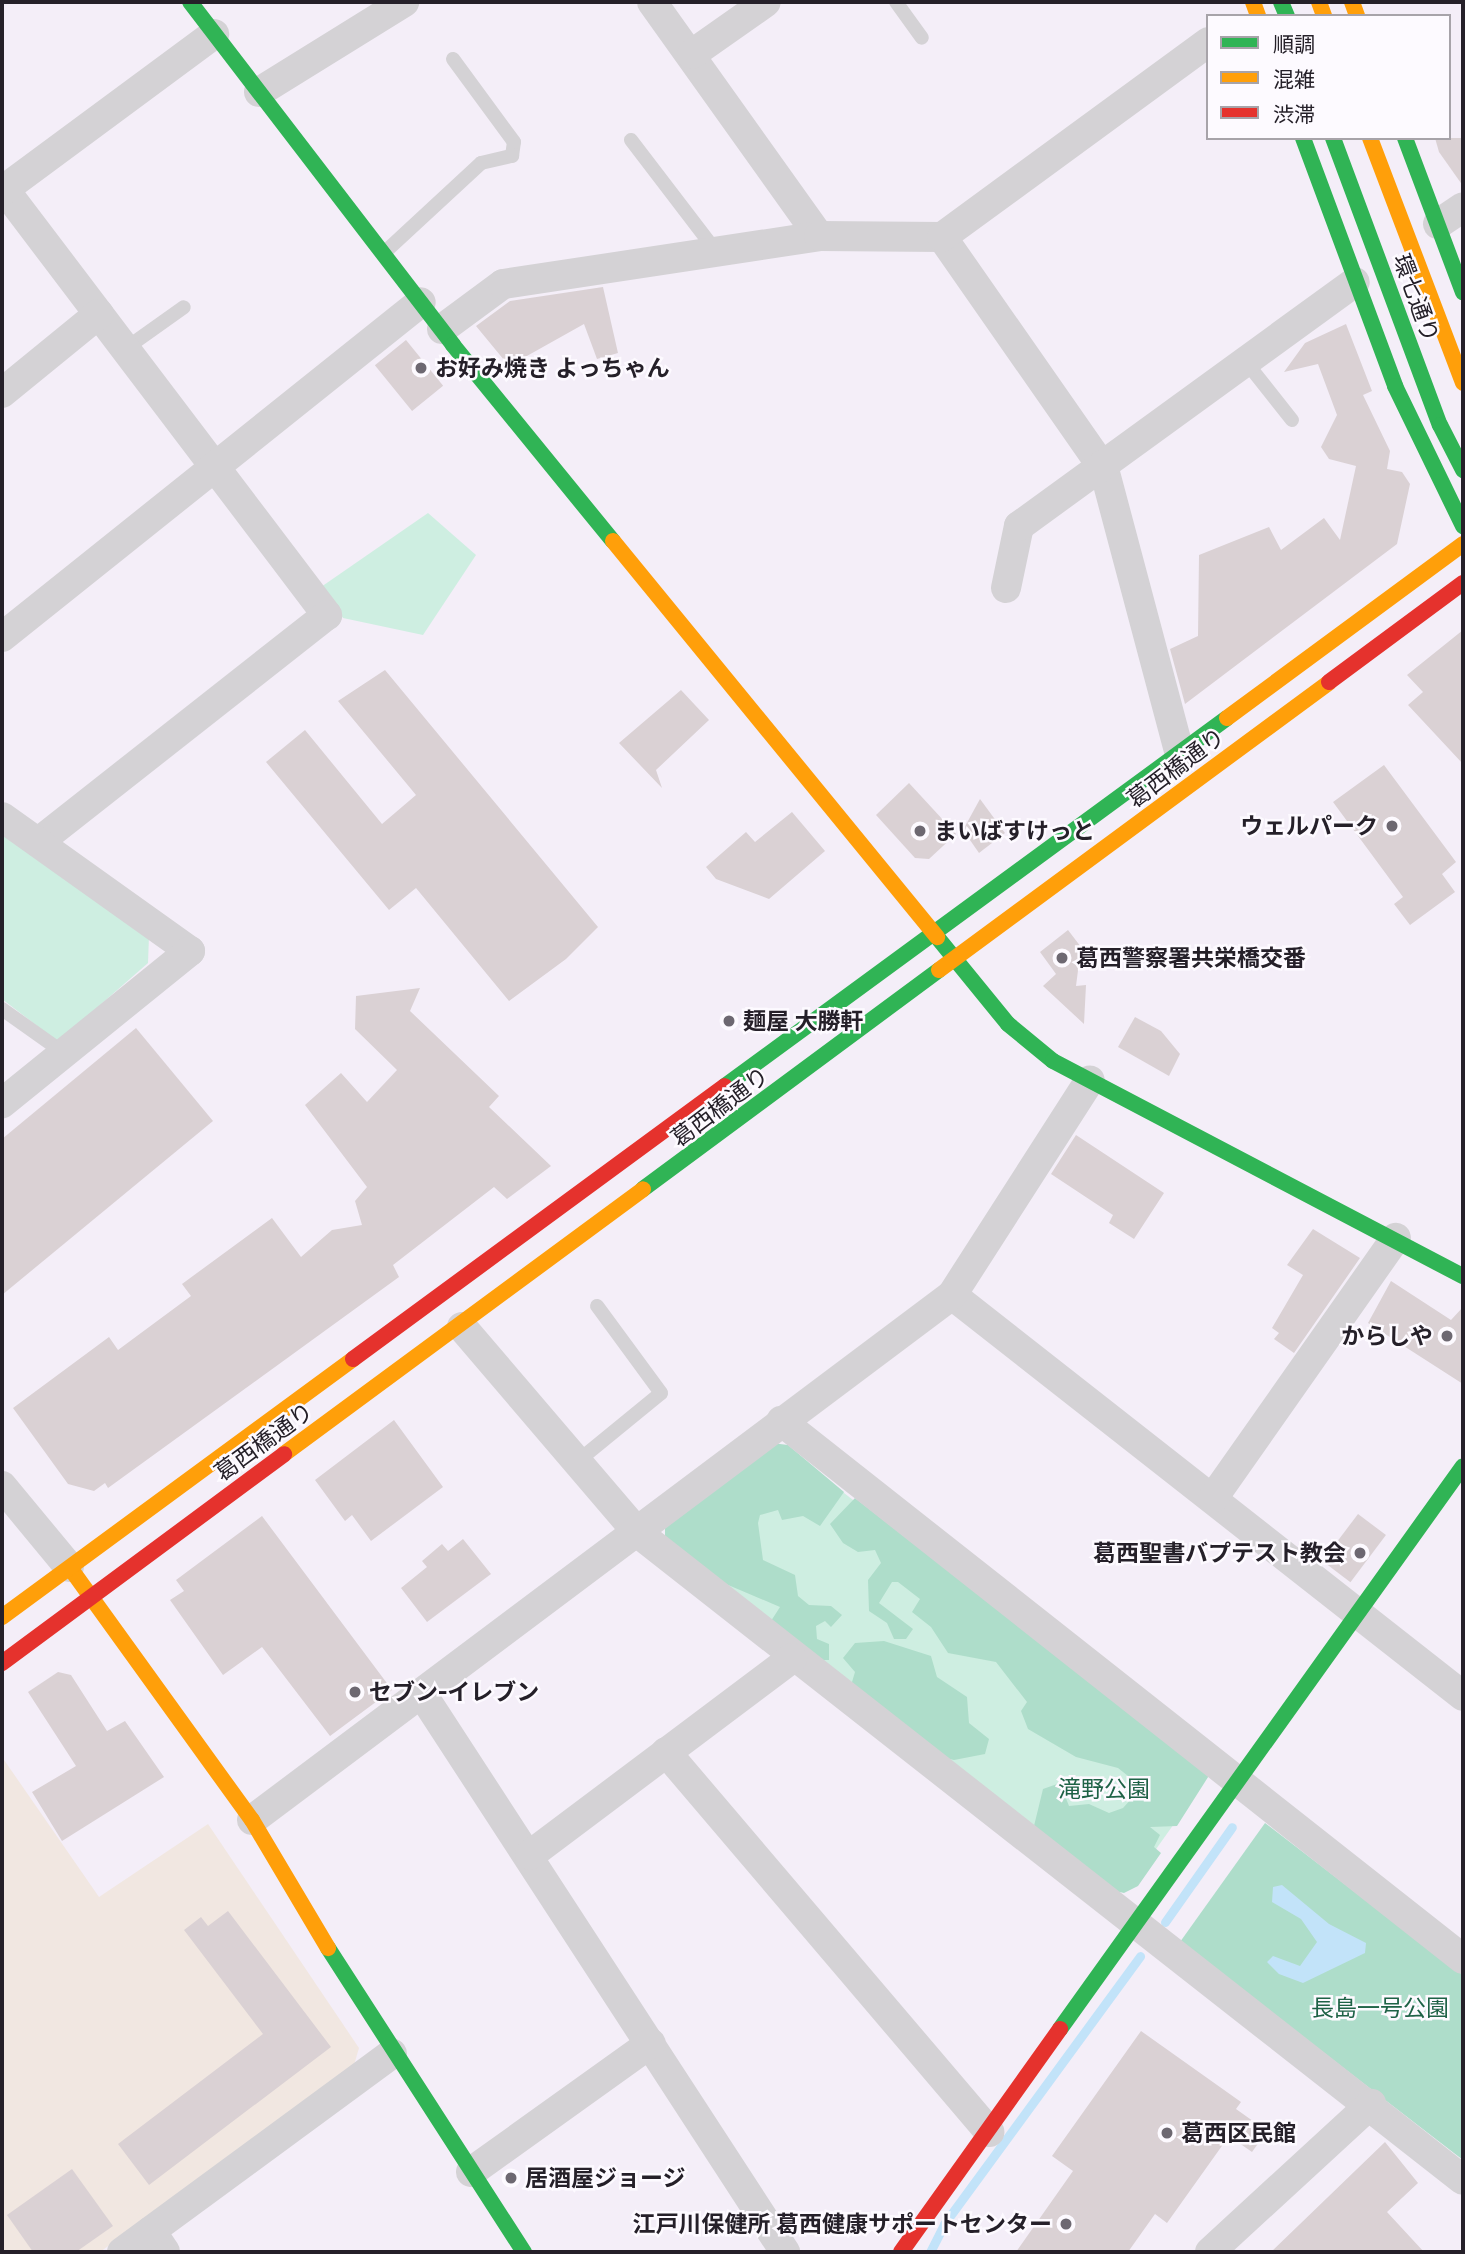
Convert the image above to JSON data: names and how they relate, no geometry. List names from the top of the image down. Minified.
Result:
{"streets":{"main road":["環七通り","葛西橋通り"]},"parks":["滝野公園","長島一号公園"],"places":["お好み焼き よっちゃん","ウェルパーク","まいばすけっと","葛西警察署共栄橋交番","麺屋 大勝軒","からしや","葛西聖書バプテスト教会","セブン-イレブン","葛西区民館","居酒屋ジョージ","江戸川保健所 葛西健康サポートセンター"],"legend":["順調","混雑","渋滞"]}
